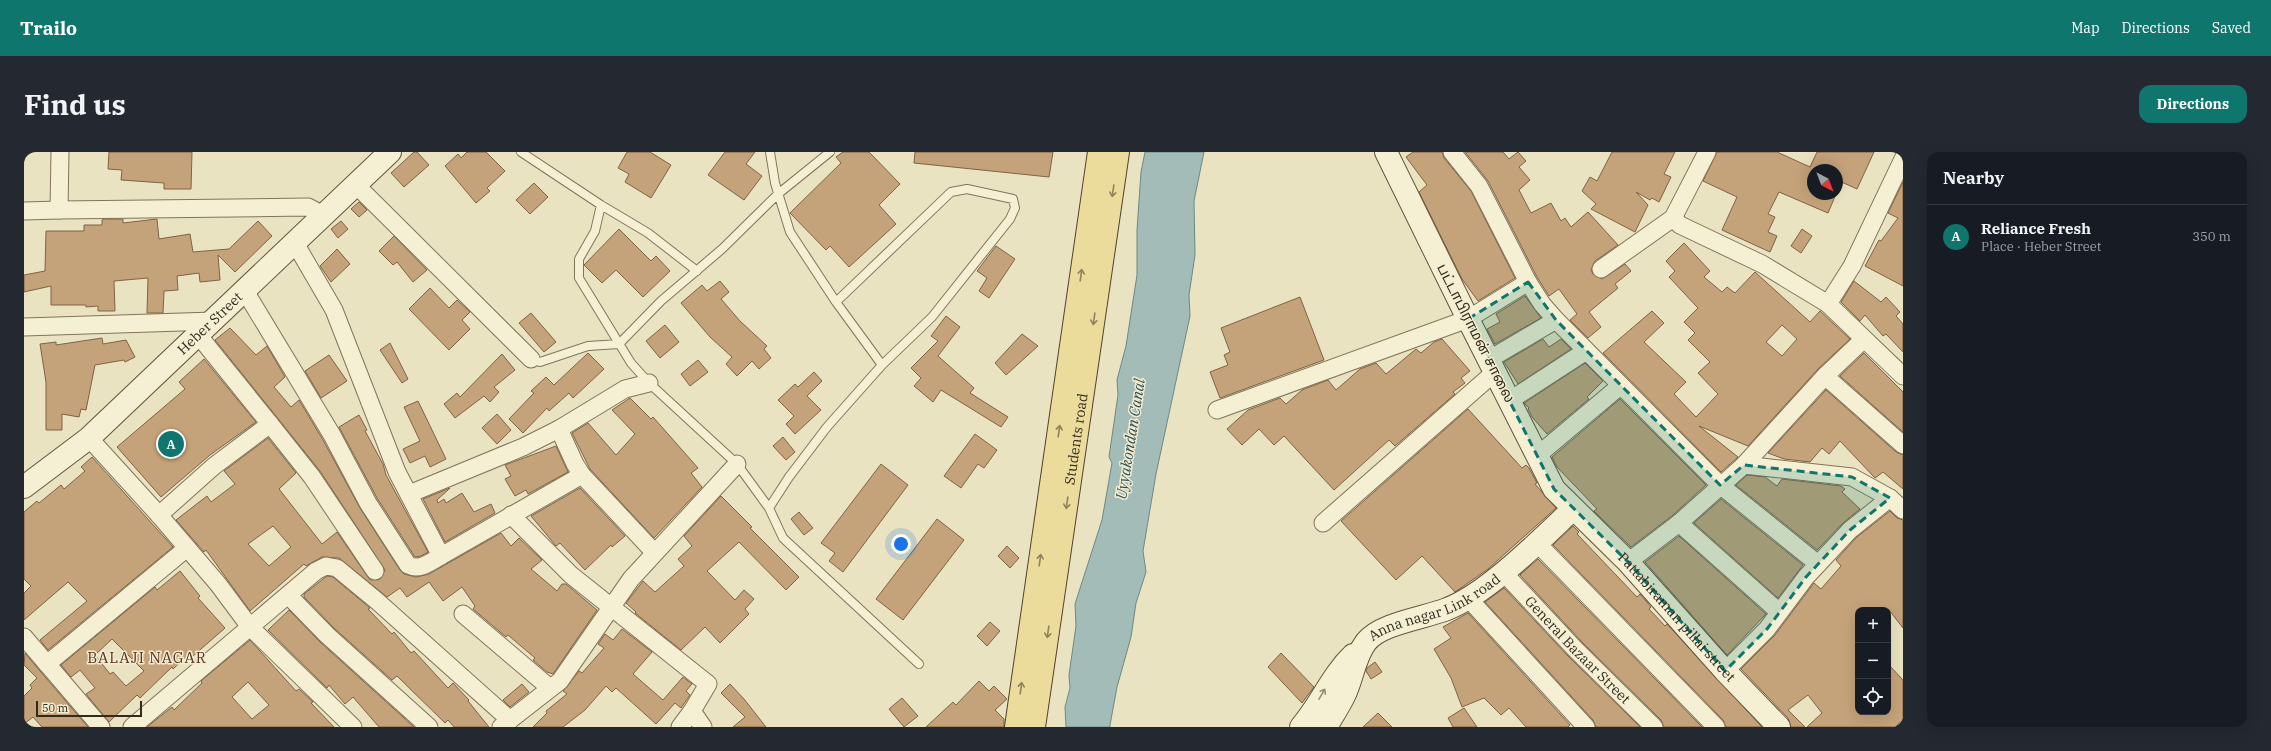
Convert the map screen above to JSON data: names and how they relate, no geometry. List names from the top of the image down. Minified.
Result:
{"streets":{"main road":["Students road"],"street":["Heber Street","பட்டாபிராமன் சாலை","Anna nagar Link road","Pattabiraman pillai street","General Bazaar Street"]},"crossings":[["பட்டாபிராமன் சாலை","Anna nagar Link road"],["பட்டாபிராமன் சாலை","Pattabiraman pillai street"],["Anna nagar Link road","Pattabiraman pillai street"],["Anna nagar Link road","General Bazaar Street"]],"districts":["BALAJI NAGAR"],"water":["Uyyakondan Canal"],"scale_bar":"50 m","north":"bottom right","page":{"header":"Trailo","nav":["Map","Directions","Saved"],"buttons":"Directions","title":"Find us","heading":"Nearby","list":[{"mark":"A","name":"Reliance Fresh","note":"Place · Heber Street","value":"350 m"}],"pins":"A","map_buttons":["+","−"],"scale":"50 m"}}
